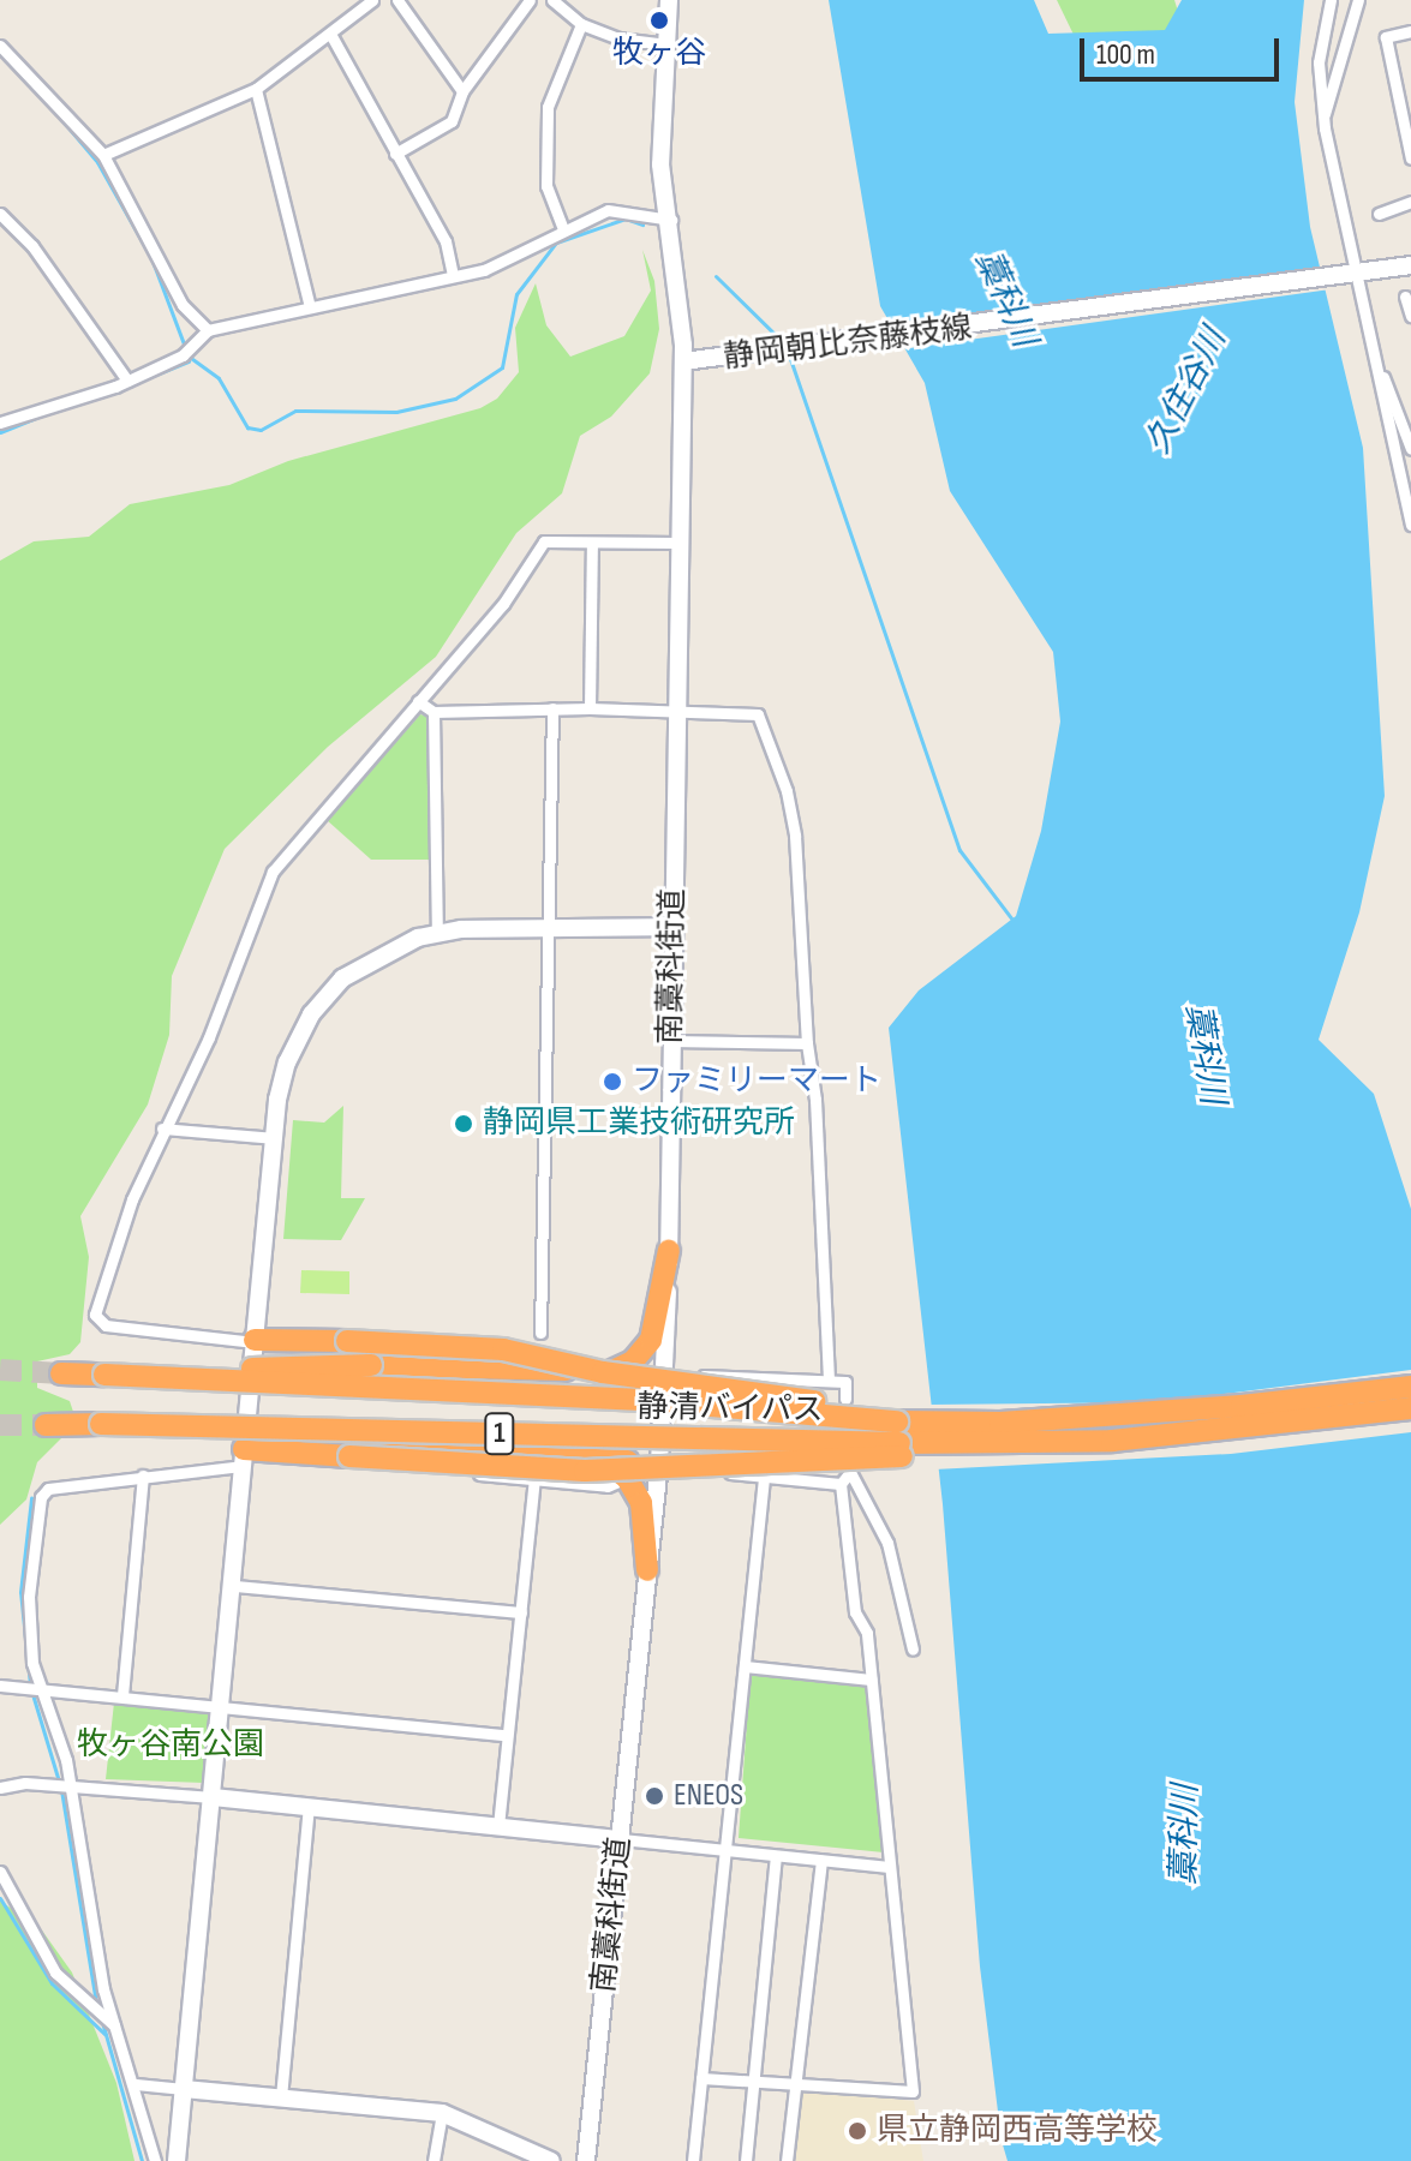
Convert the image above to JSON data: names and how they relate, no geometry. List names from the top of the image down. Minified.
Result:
{"streets":{"highway":["静清バイパス","1"],"main road":["静岡朝比奈藤枝線","南藁科街道"]},"crossings":[["静岡朝比奈藤枝線","南藁科街道"],["南藁科街道","1"],["静清バイパス","1"]],"water":["藁科川","久住谷川"],"parks":["牧ヶ谷南公園"],"places":["牧ヶ谷","ファミリーマート","静岡県工業技術研究所","ENEOS","県立静岡西高等学校"],"scale_bar":"100 m"}
